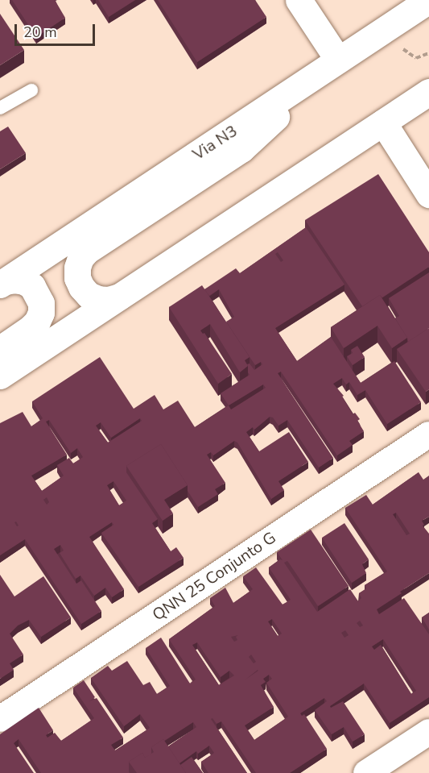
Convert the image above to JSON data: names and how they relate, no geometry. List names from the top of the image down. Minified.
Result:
{"streets":{"main road":["Via N3"],"street":["QNN 25 Conjunto G"]},"scale_bar":"20 m"}
